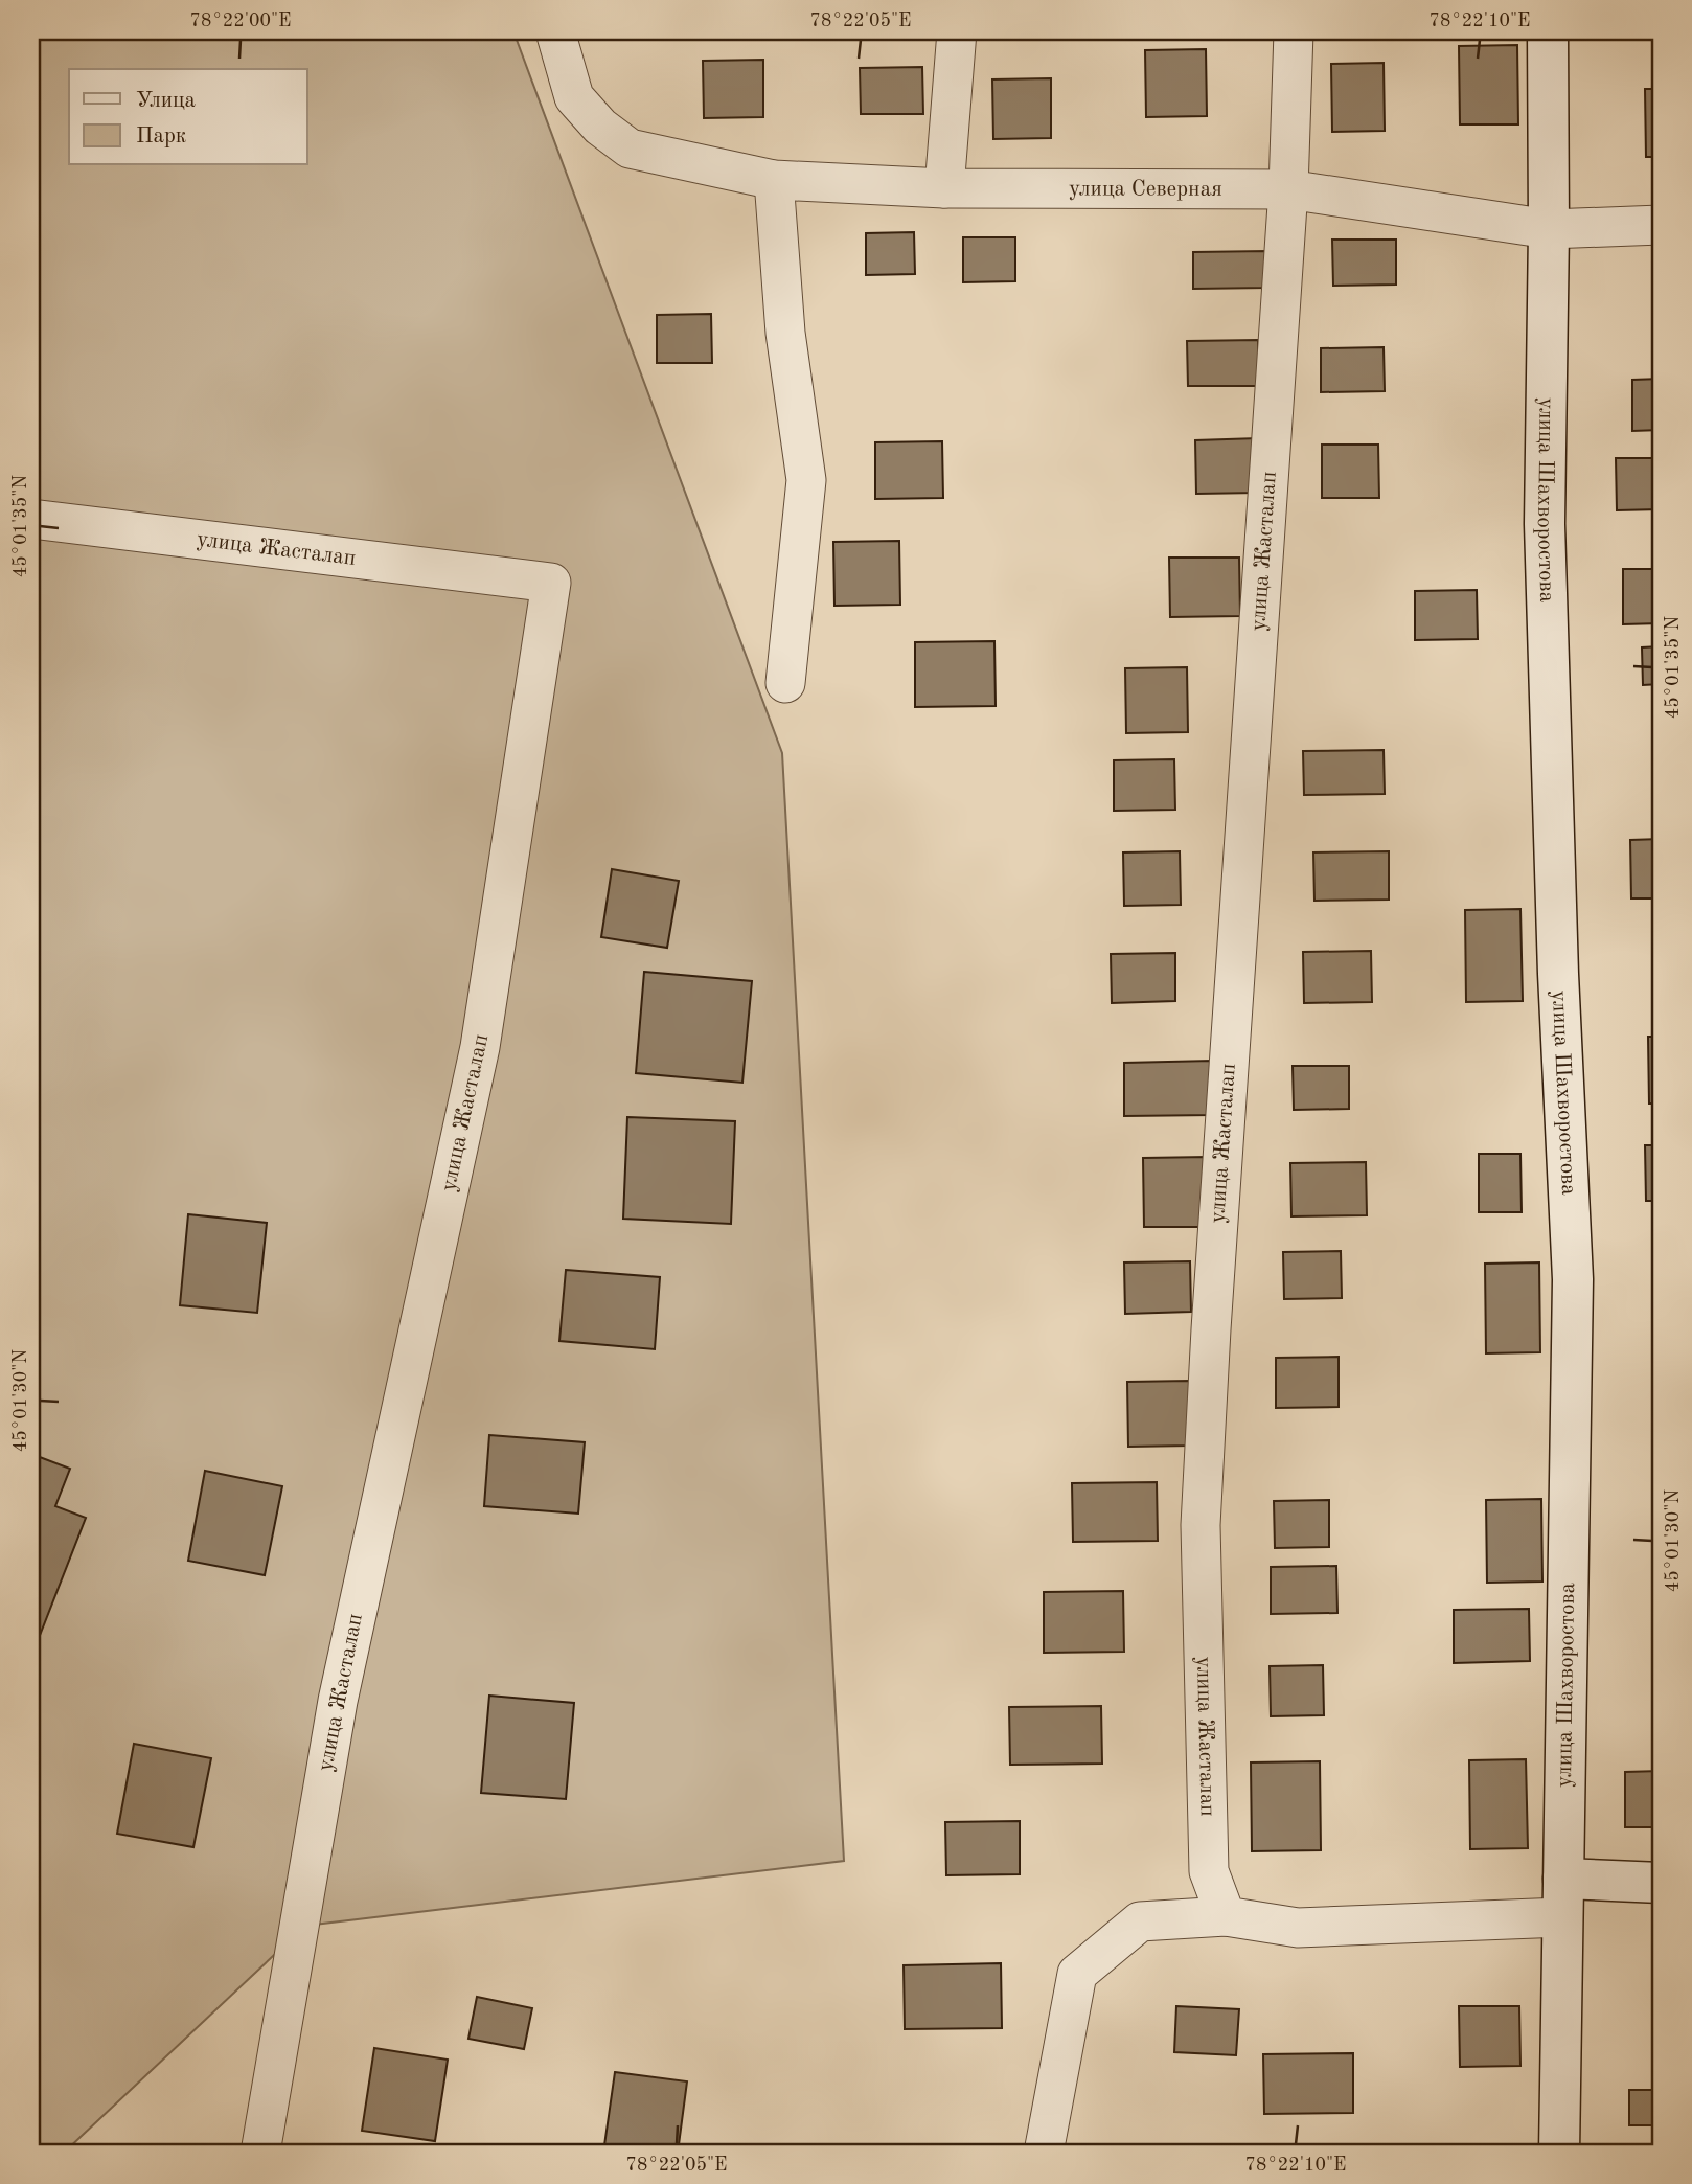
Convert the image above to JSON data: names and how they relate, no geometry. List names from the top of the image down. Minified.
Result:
{"streets":{"street":["улица Северная","улица Шахворостова","улица Жасталап"]},"crossings":[["улица Северная","улица Шахворостова"],["улица Северная","улица Жасталап"]],"legend":["Улица","Парк"],"coordinates":["78°22'00\"E","78°22'05\"E","78°22'10\"E","45°01'35\"N","45°01'30\"N"]}
